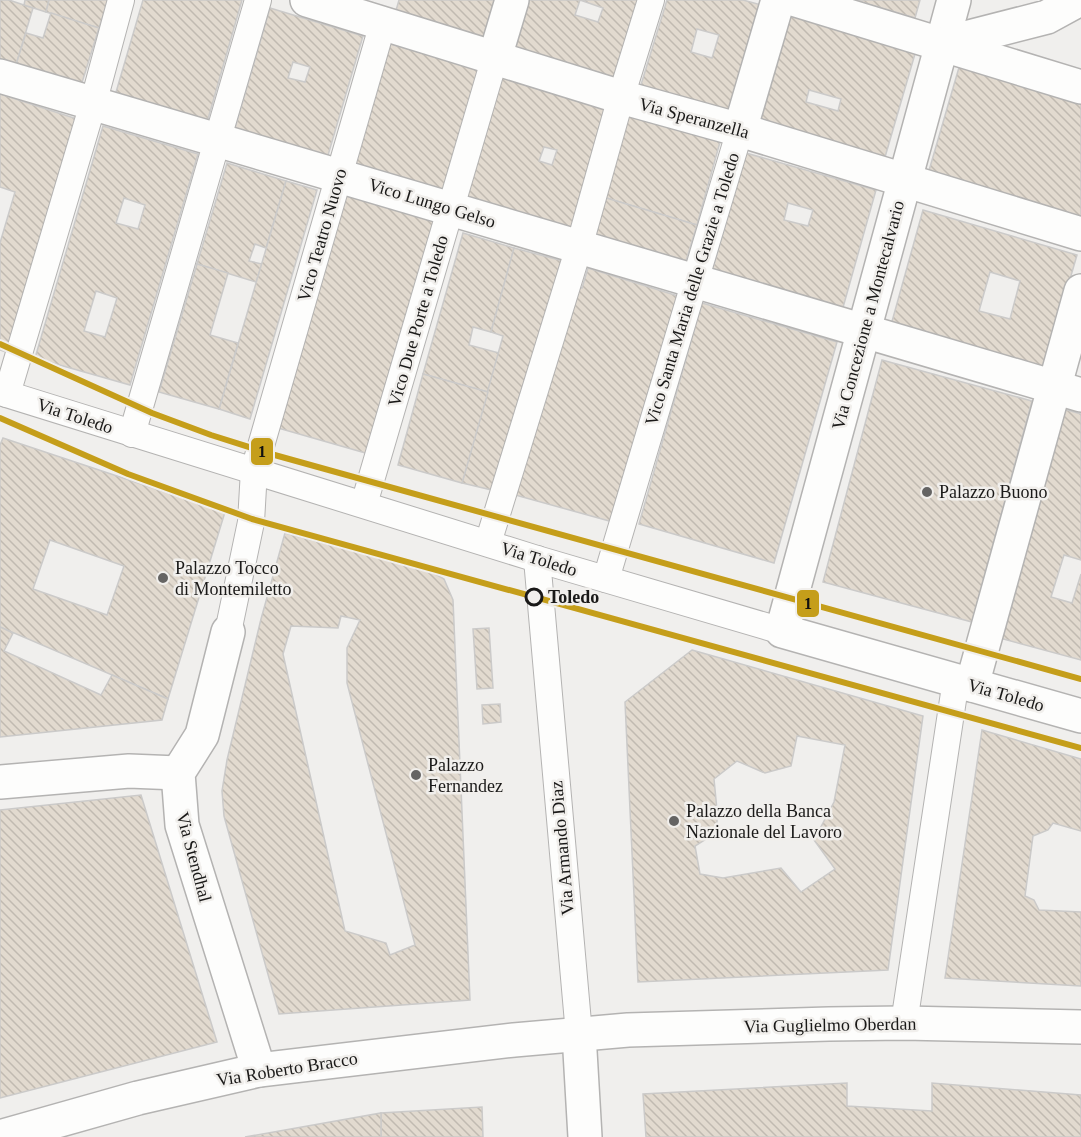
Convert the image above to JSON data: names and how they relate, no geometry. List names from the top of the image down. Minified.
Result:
{"streets":{"street":["Via Speranzella","Vico Lungo Gelso","Vico Teatro Nuovo","Vico Santa Maria delle Grazie a Toledo","Via Concezione a Montecalvario","Vico Due Porte a Toledo","Via Toledo","Via Armando Diaz","Via Stendhal","Via Guglielmo Oberdan","Via Roberto Bracco"]},"crossings":[["Via Speranzella","Vico Teatro Nuovo"],["Via Speranzella","Vico Santa Maria delle Grazie a Toledo"],["Via Speranzella","Via Concezione a Montecalvario"],["Via Speranzella","Vico Due Porte a Toledo"],["Vico Lungo Gelso","Vico Teatro Nuovo"],["Vico Lungo Gelso","Vico Santa Maria delle Grazie a Toledo"],["Vico Lungo Gelso","Via Concezione a Montecalvario"],["Vico Lungo Gelso","Vico Due Porte a Toledo"],["Vico Teatro Nuovo","Via Toledo"],["Vico Santa Maria delle Grazie a Toledo","Via Toledo"],["Via Concezione a Montecalvario","Via Toledo"],["Vico Due Porte a Toledo","Via Toledo"],["Via Toledo","Via Armando Diaz"],["Via Armando Diaz","Via Guglielmo Oberdan"],["Via Armando Diaz","Via Roberto Bracco"],["Via Stendhal","Via Roberto Bracco"],["Via Guglielmo Oberdan","Via Roberto Bracco"]],"places":["Palazzo Buono","Palazzo Tocco di Montemiletto","Toledo","Palazzo Fernandez","Palazzo della Banca Nazionale del Lavoro"],"lines":["transit line 1"]}
